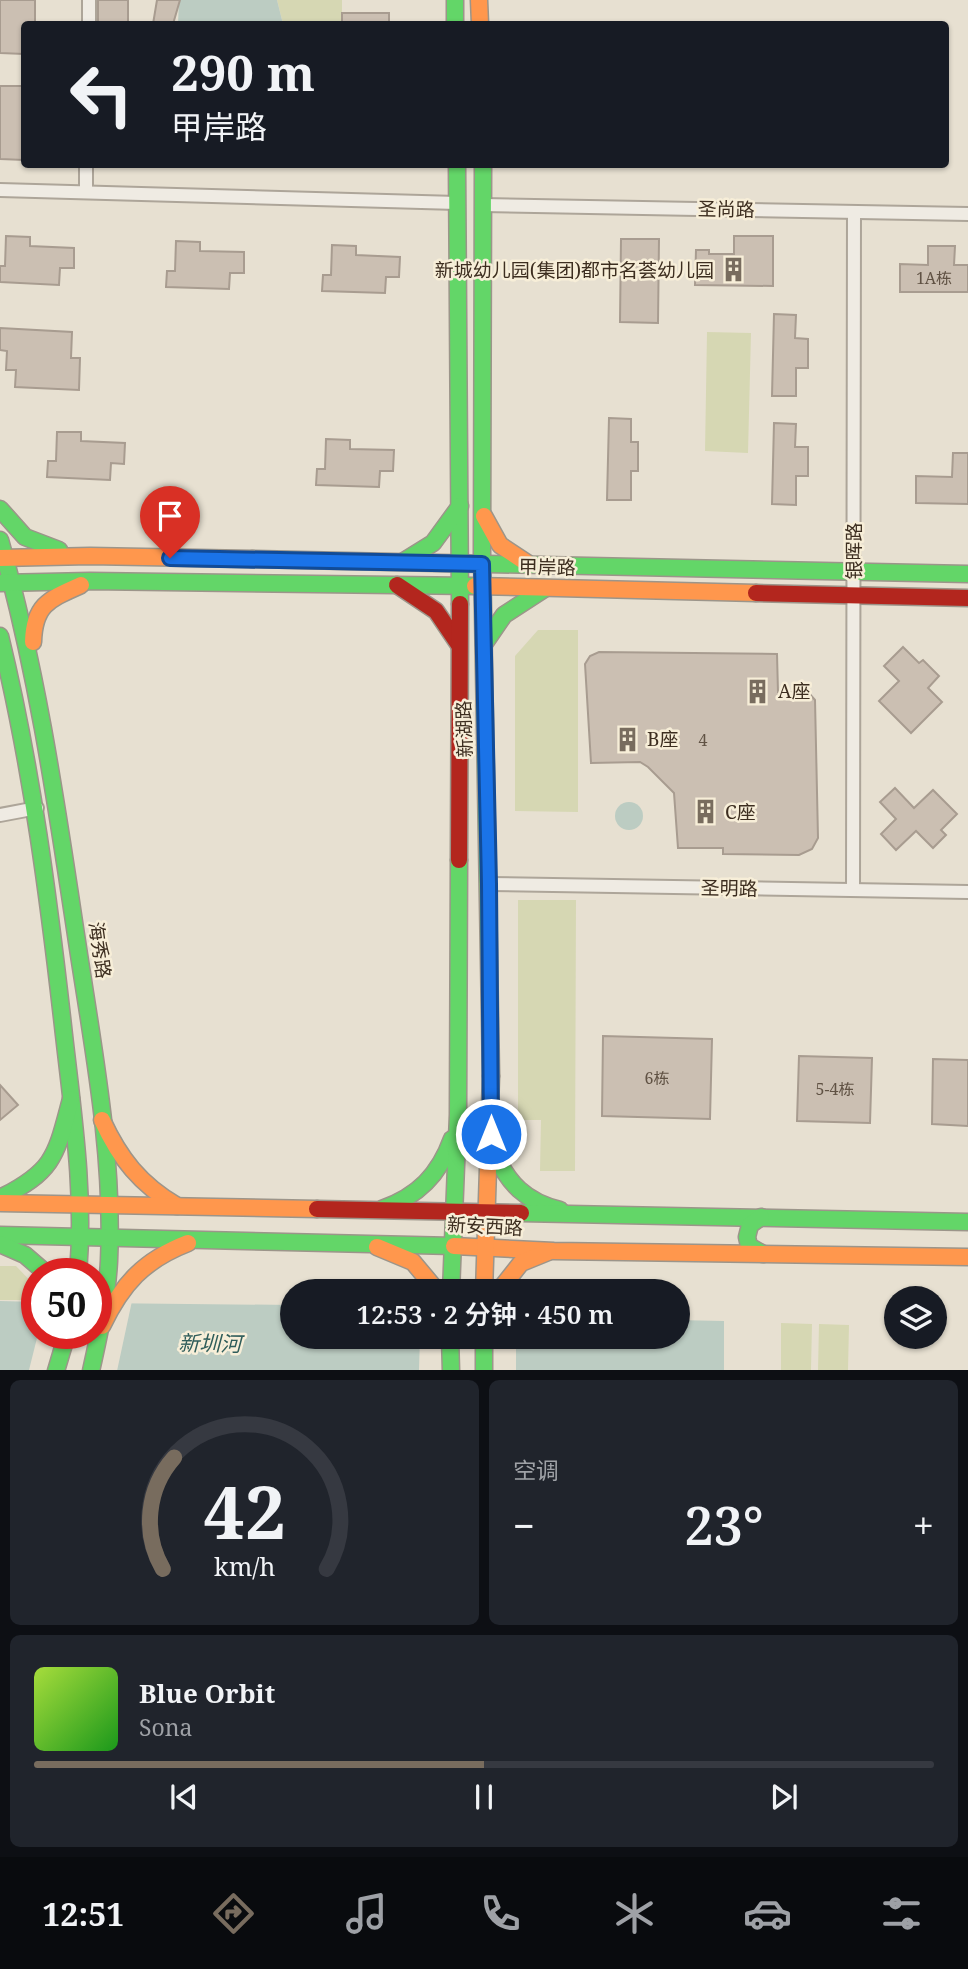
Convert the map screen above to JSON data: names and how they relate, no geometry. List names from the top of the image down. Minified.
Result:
{"streets":{"main road":["甲岸路","新湖路","海秀路","新安西路"],"street":["圣尚路","银晖路","圣明路"]},"crossings":[["圣尚路","银晖路"],["圣尚路","新湖路"],["银晖路","甲岸路"],["银晖路","圣明路"],["甲岸路","新湖路"],["甲岸路","海秀路"],["新湖路","圣明路"],["新湖路","新安西路"],["海秀路","新安西路"]],"water":["新圳河"],"places":{"building":["新城幼儿园(集团)都市名荟幼儿园","A座","B座","C座"]},"house_numbers":["1A栋","4","6栋","5-4栋"],"page":{"turn":["290 m","甲岸路"],"limit":"50","trip":"12:53 · 2 分钟 · 450 m","tile":"空调","heat":["−","23°","+"],"song":["Blue Orbit","Sona"],"tabs":"12:51","gauge":["42","km/h"]}}
